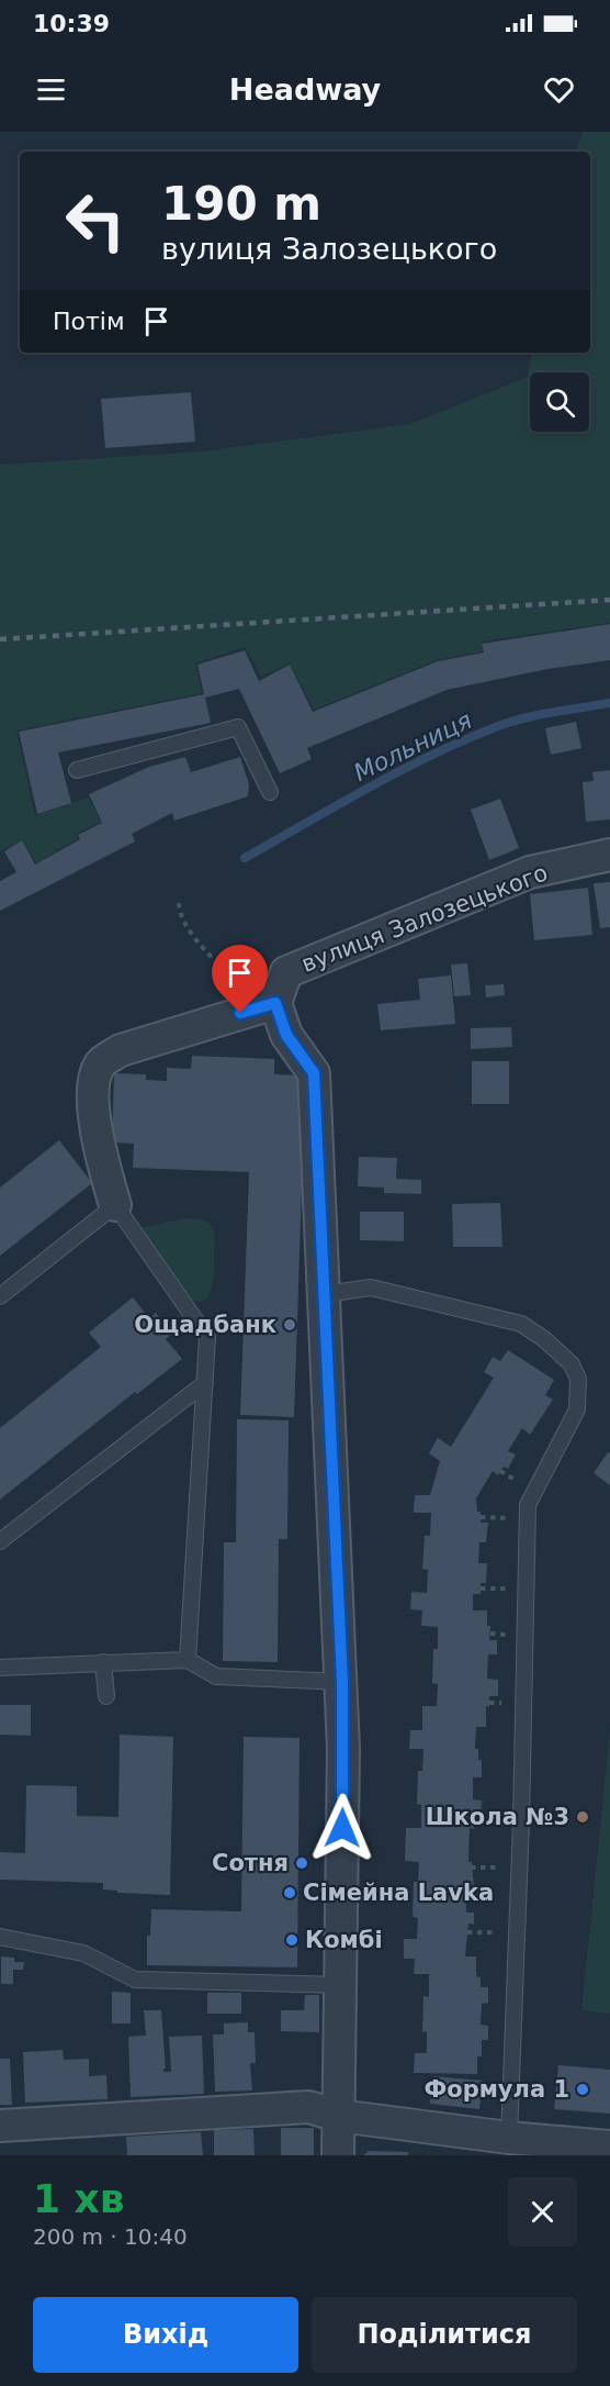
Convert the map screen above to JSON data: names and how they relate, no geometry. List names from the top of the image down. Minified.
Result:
{"streets":{"street":["вулиця Залозецького"]},"water":["Мольниця"],"places":["Ощадбанк","Школа №3","Сотня","Сімейна Lavka","Комбі","Формула 1"],"page":{"status":"10:39","header":"Headway","turn":["190 m","вулиця Залозецького"],"then":"Потім","heading":["1 хв","200 m · 10:40"],"buttons":["Вихід","Поділитися"]}}
